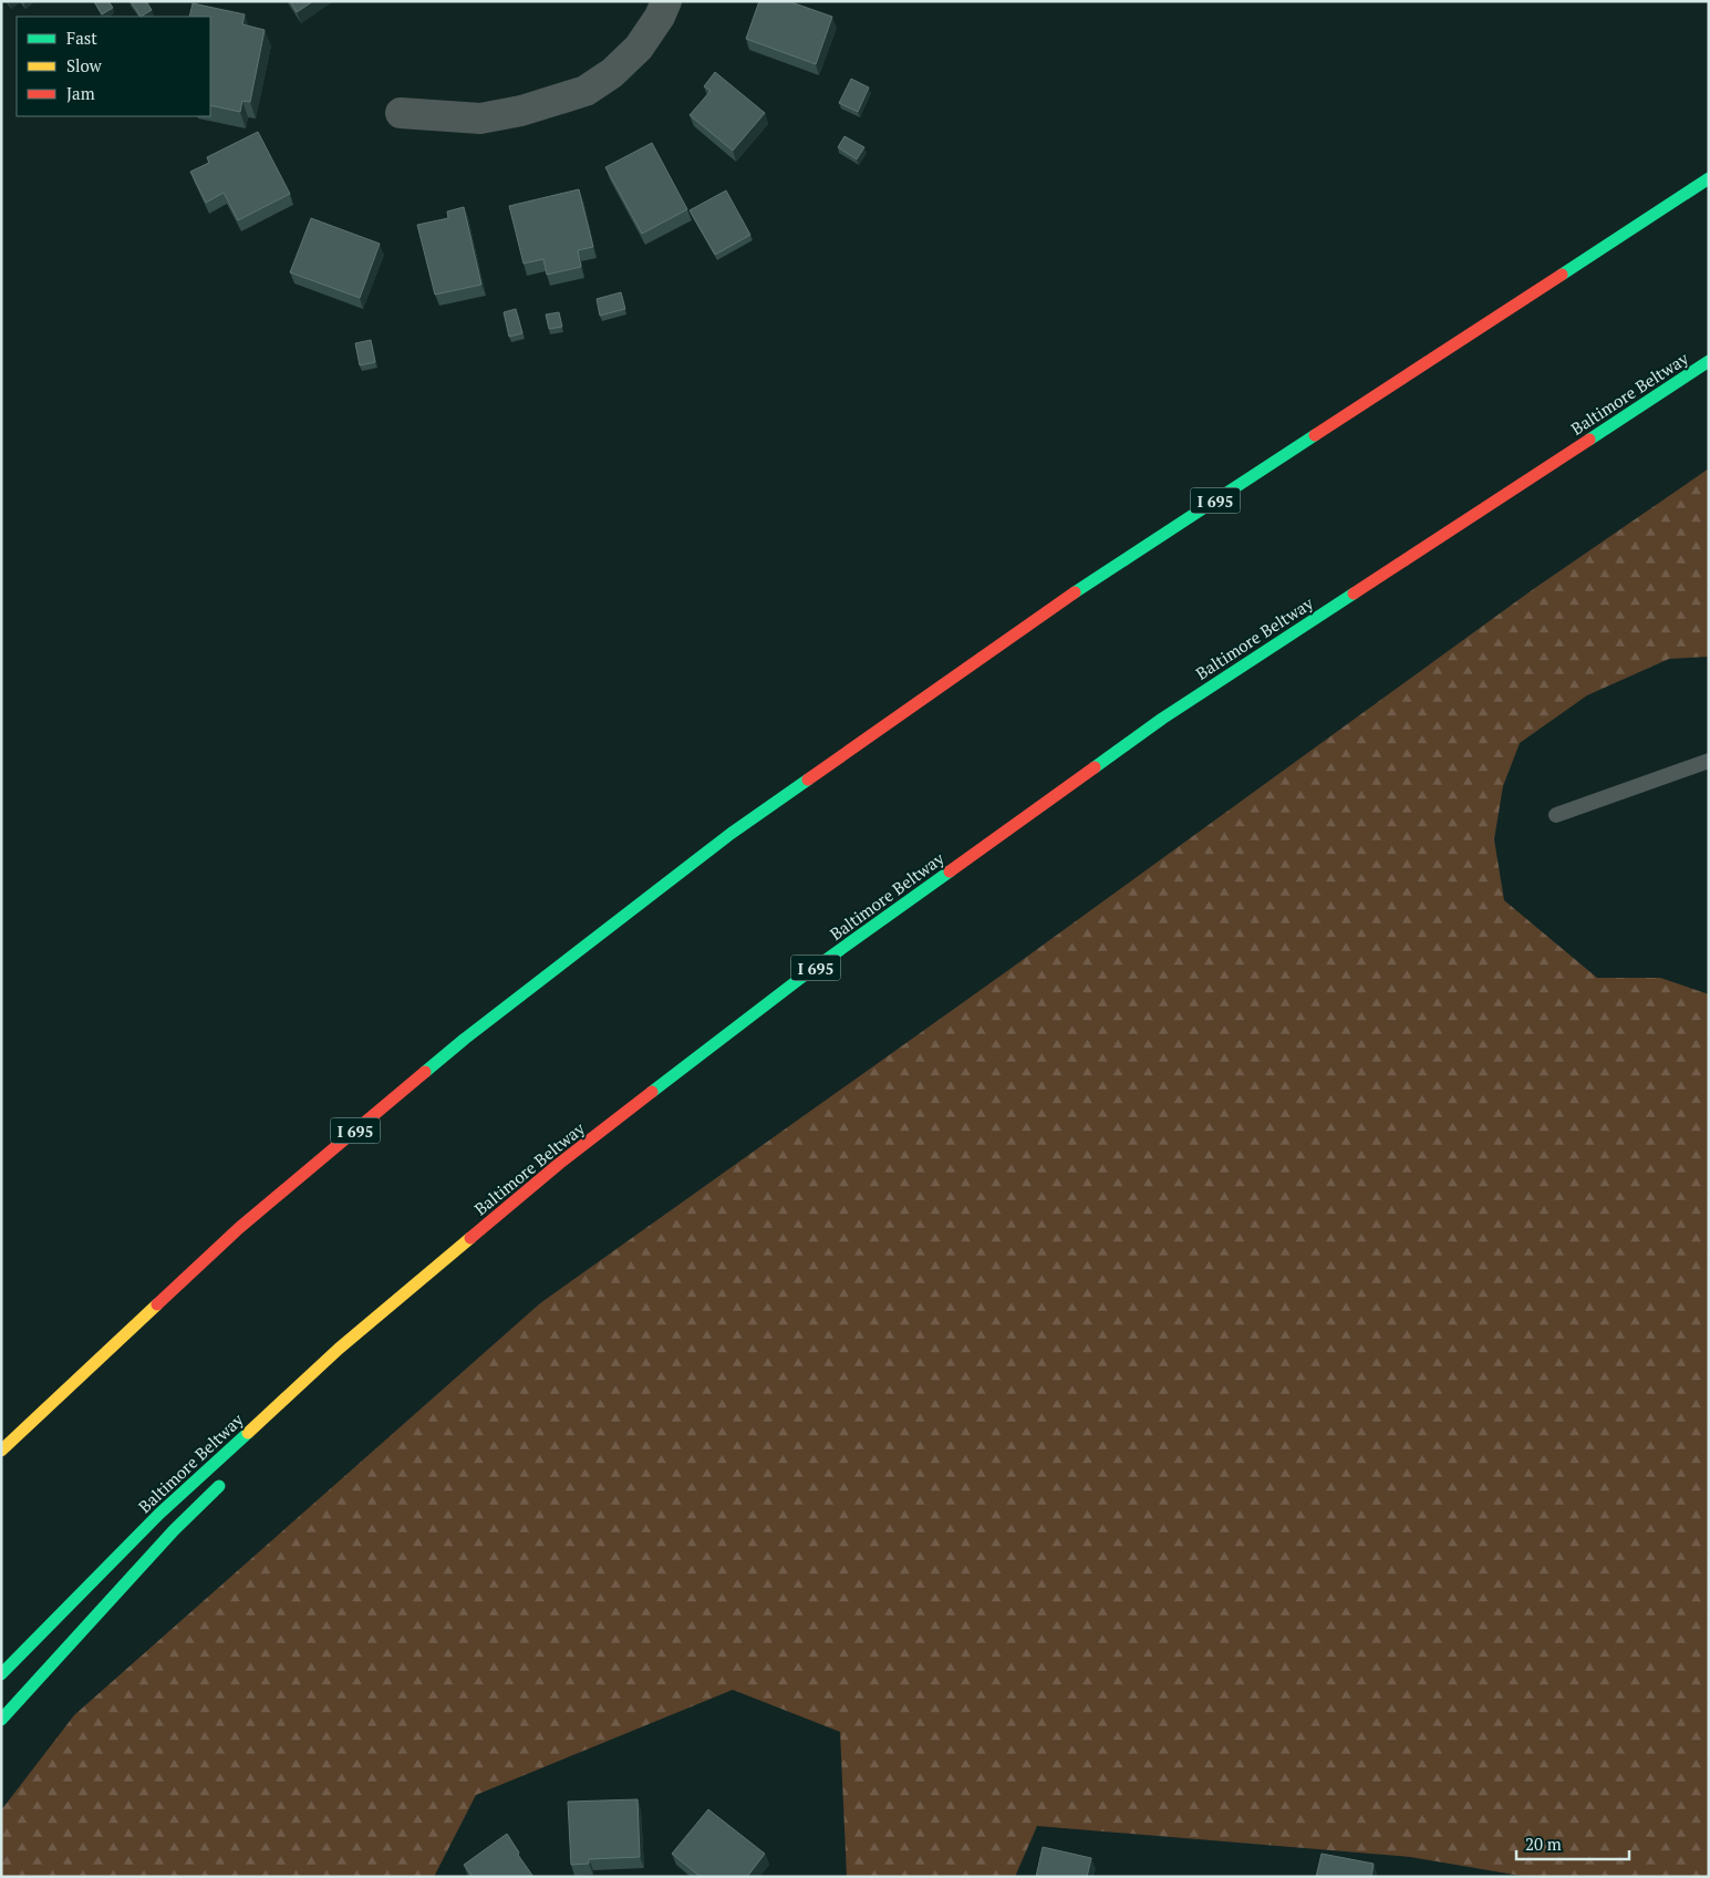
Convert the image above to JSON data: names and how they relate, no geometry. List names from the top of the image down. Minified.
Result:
{"streets":{"highway":["Baltimore Beltway","I 695"]},"legend":["Fast","Slow","Jam"],"scale_bar":"20 m"}
